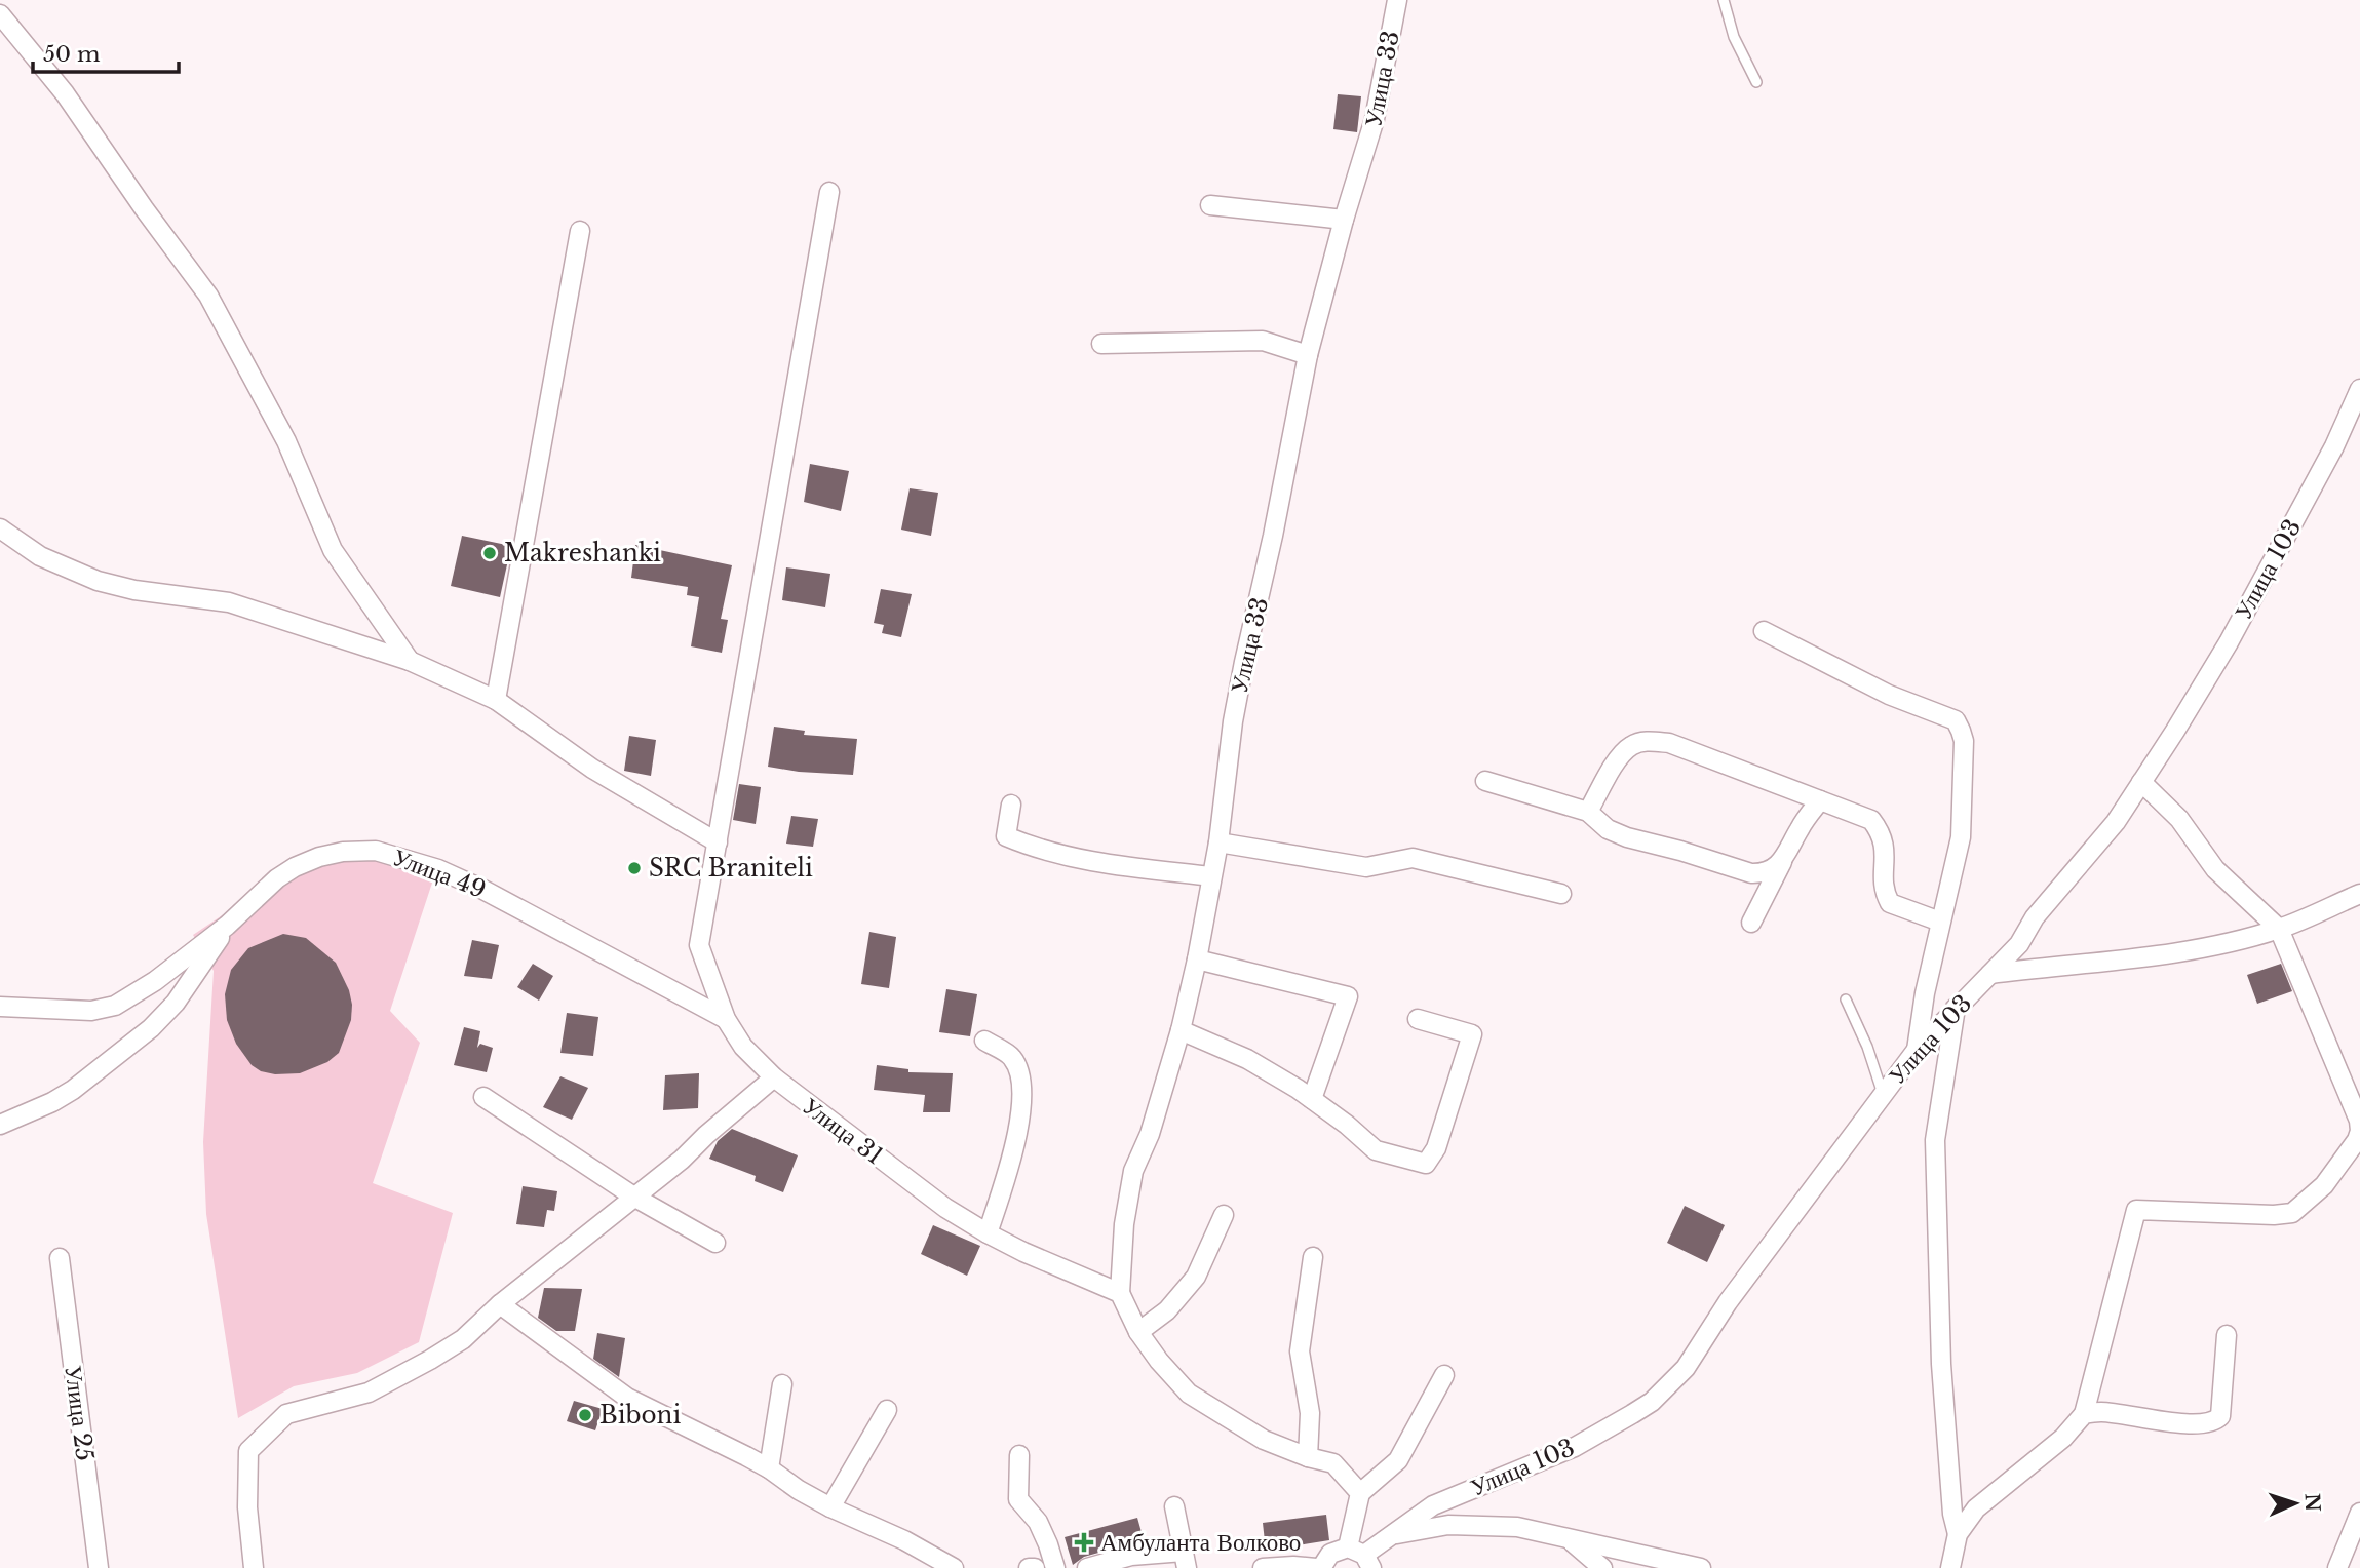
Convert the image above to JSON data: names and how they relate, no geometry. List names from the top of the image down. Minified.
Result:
{"streets":{"street":["Улица 33","Улица 103","Улица 49","Улица 31","Улица 25"]},"crossings":[["Улица 33","Улица 31"],["Улица 49","Улица 31"]],"places":{"other":["Makreshanki","SRC Braniteli","Biboni"],"health":["Амбуланта Волково"]},"scale_bar":"50 m","north":"right"}
